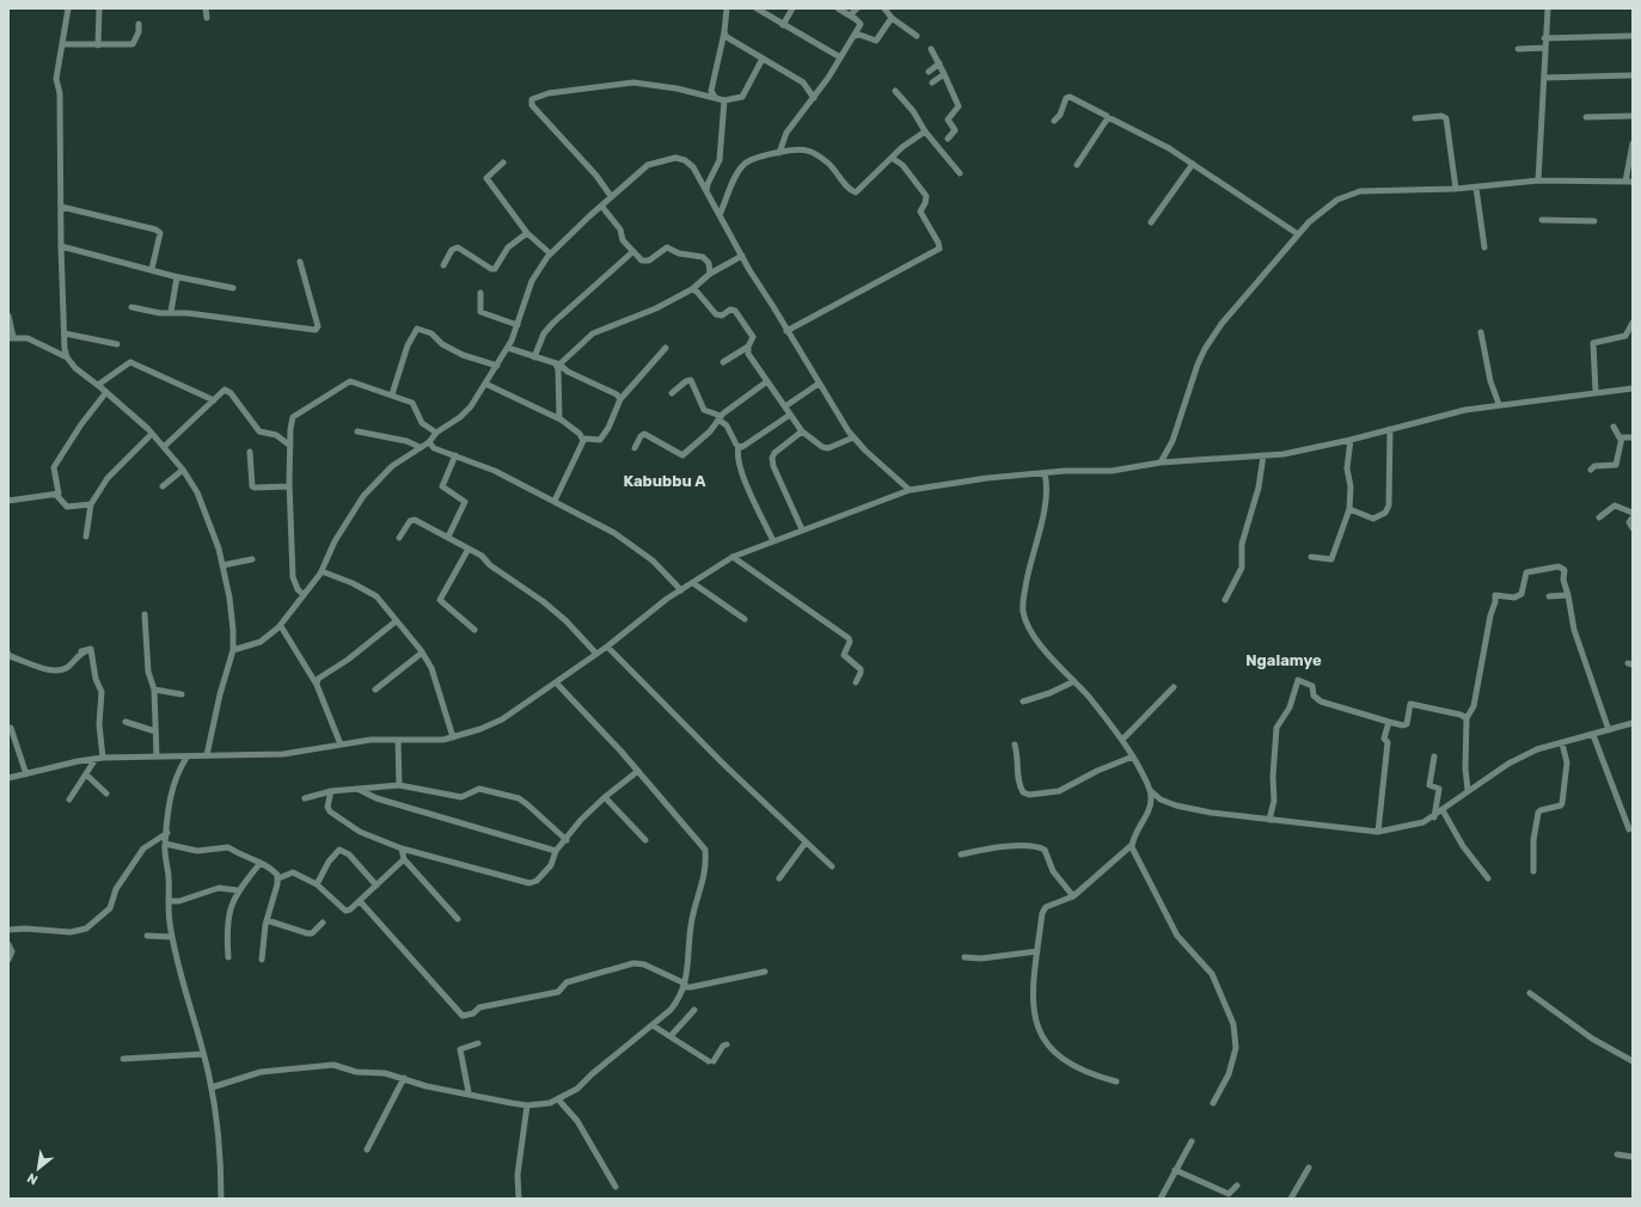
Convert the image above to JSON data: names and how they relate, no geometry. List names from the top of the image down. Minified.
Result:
{"districts":["Kabubbu A","Ngalamye"],"north":"bottom left"}
